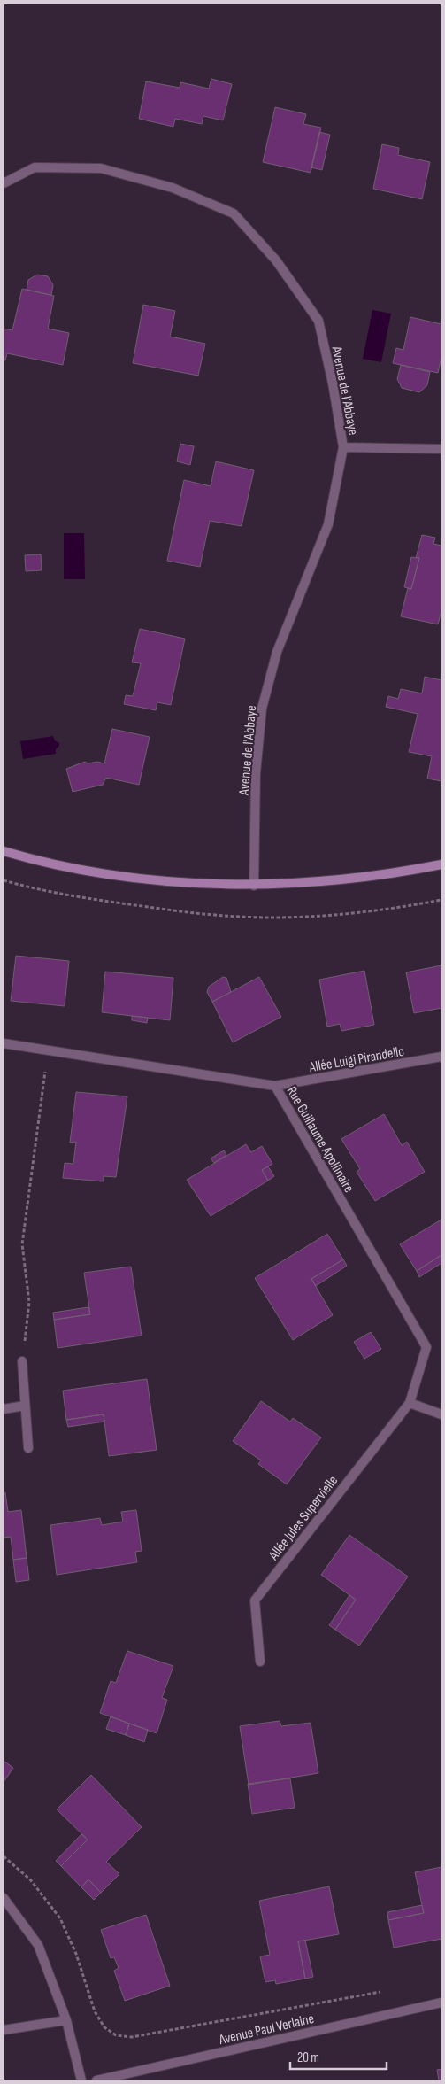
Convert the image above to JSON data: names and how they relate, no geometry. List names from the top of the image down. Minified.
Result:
{"streets":{"street":["Avenue de l'Abbaye","Allée Luigi Pirandello","Rue Guillaume Apollinaire","Allée Jules Supervielle","Avenue Paul Verlaine"]},"crossings":[["Allée Luigi Pirandello","Rue Guillaume Apollinaire"],["Rue Guillaume Apollinaire","Allée Jules Supervielle"]],"scale_bar":"20 m"}
